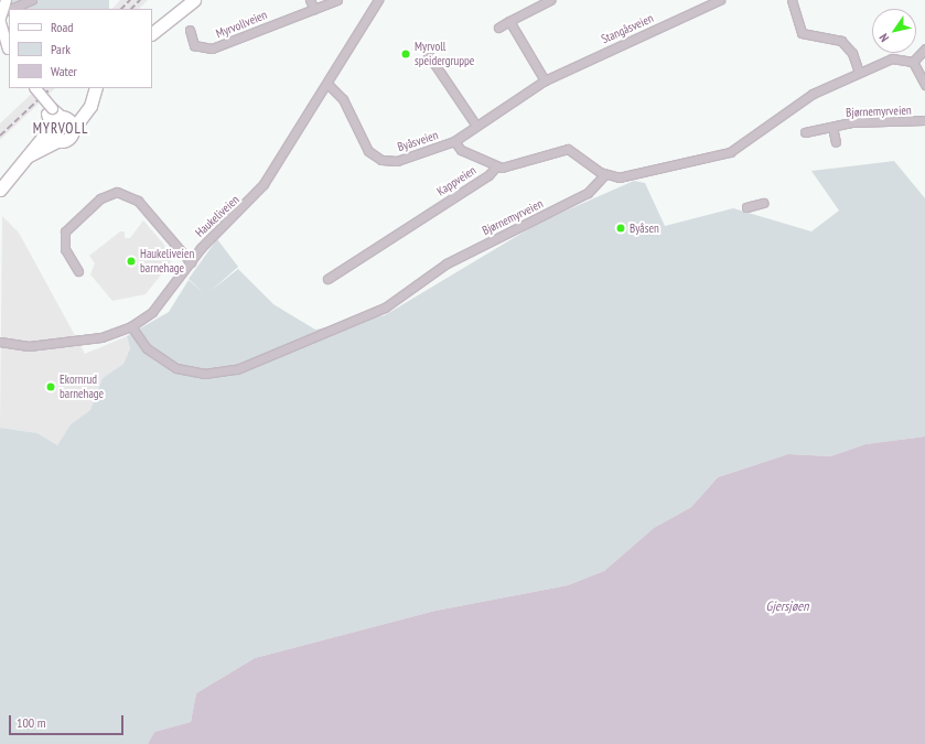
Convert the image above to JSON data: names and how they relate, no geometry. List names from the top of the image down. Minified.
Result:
{"streets":{"street":["Myrvollveien","Stangåsveien","Bjørnemyrveien","Byåsveien","Kappveien","Haukeliveien"]},"crossings":[["Stangåsveien","Byåsveien"],["Bjørnemyrveien","Haukeliveien"],["Byåsveien","Kappveien"],["Byåsveien","Haukeliveien"]],"districts":["MYRVOLL"],"water":["Gjersjøen"],"places":["Myrvoll speidergruppe","Byåsen","Haukeliveien barnehage","Ekornrud barnehage"],"legend":["Road","Park","Water"],"scale_bar":"100 m","north":"bottom left"}
